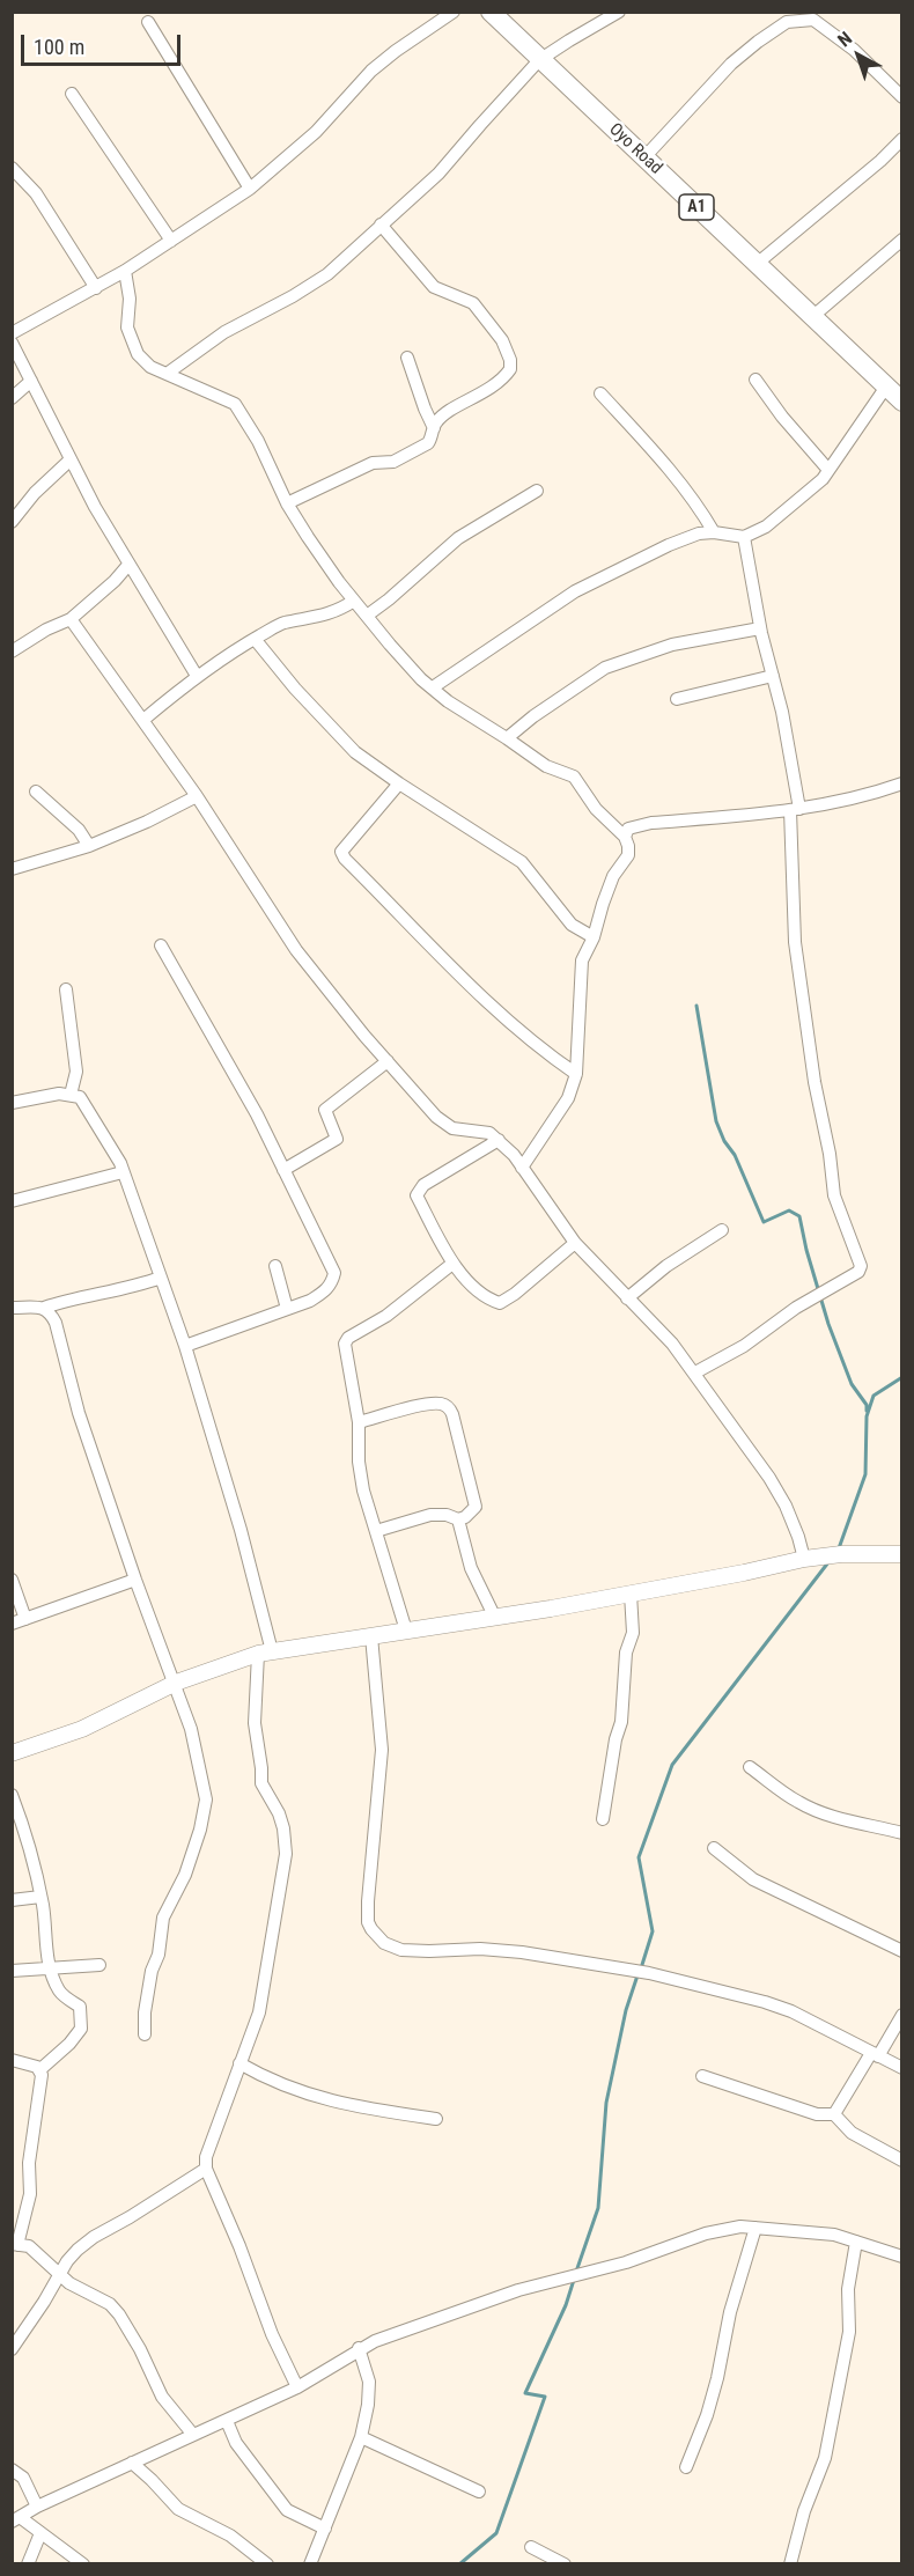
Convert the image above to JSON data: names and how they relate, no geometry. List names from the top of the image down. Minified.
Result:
{"streets":{"highway":["Oyo Road","A1"]},"scale_bar":"100 m","north":"top left"}
